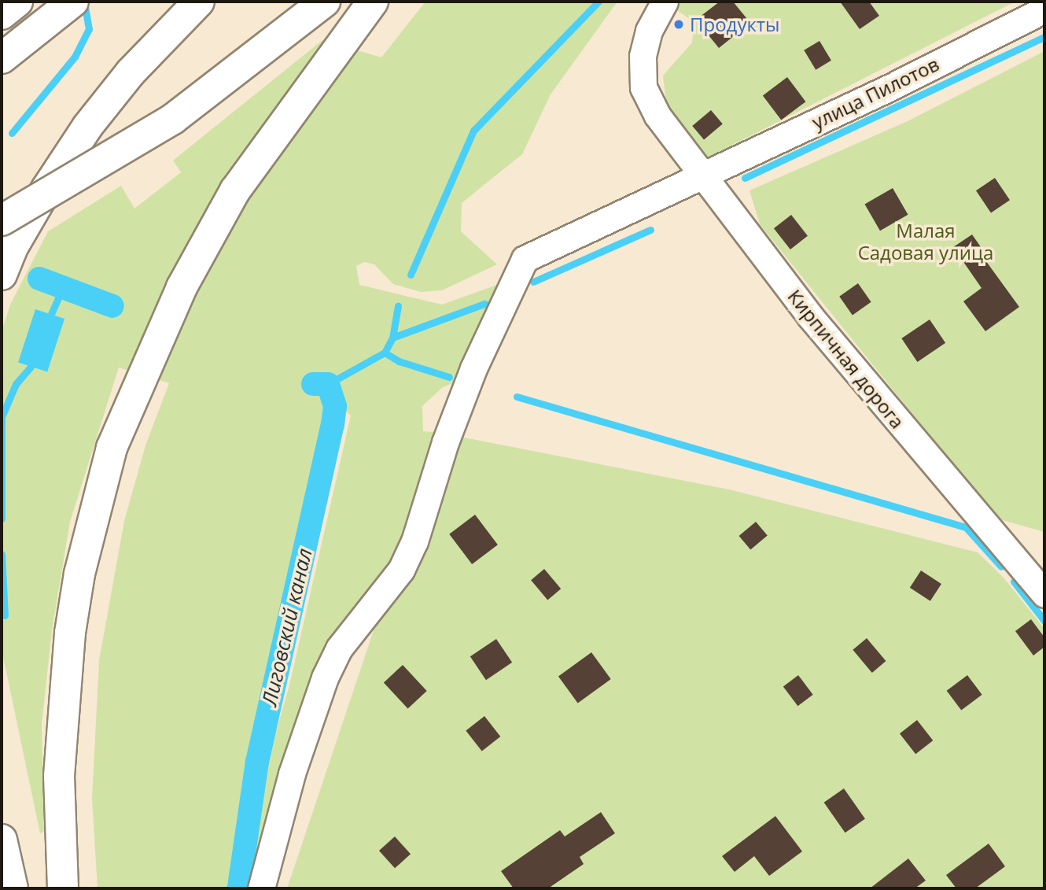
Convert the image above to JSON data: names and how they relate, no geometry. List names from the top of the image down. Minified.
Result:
{"streets":{"street":["улица Пилотов","Кирпичная дорога"]},"crossings":[["улица Пилотов","Кирпичная дорога"]],"water":["Лиговский канал"],"parks":["Малая Садовая улица"],"places":["Продукты"]}
